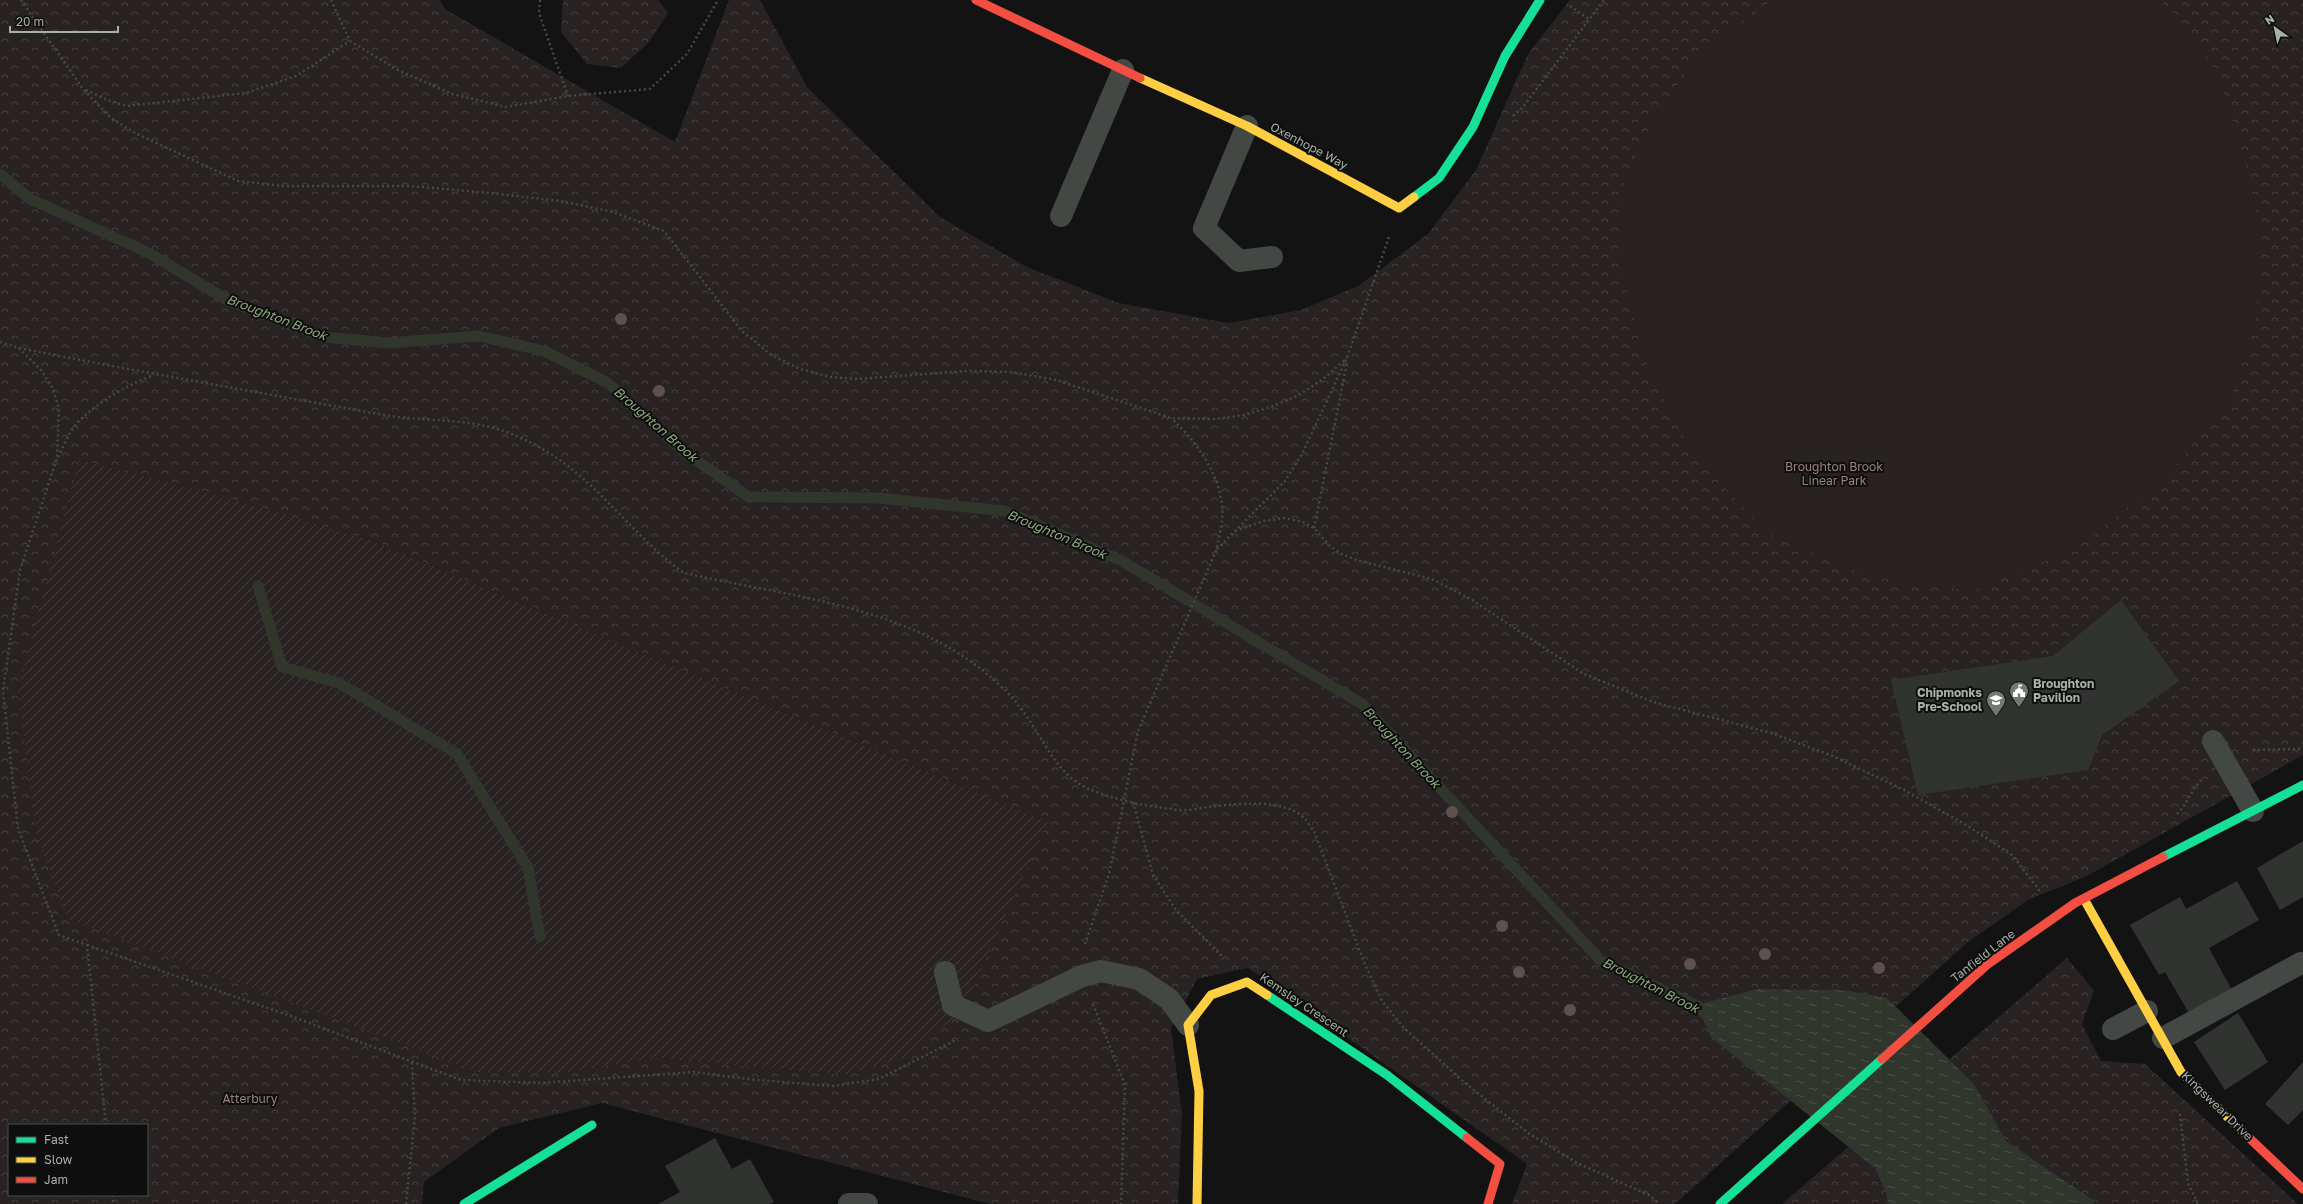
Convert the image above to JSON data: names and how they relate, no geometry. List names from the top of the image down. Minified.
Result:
{"streets":{"street":["Oxenhope Way","Tanfield Lane","Kemsley Crescent","Kingswear Drive"]},"crossings":[["Tanfield Lane","Kingswear Drive"]],"water":["Broughton Brook"],"parks":["Broughton Brook Linear Park","Atterbury"],"places":{"public building":["Broughton Pavilion"],"school or university":["Chipmonks Pre-School"]},"legend":["Fast","Slow","Jam"],"scale_bar":"20 m","north":"top left"}
